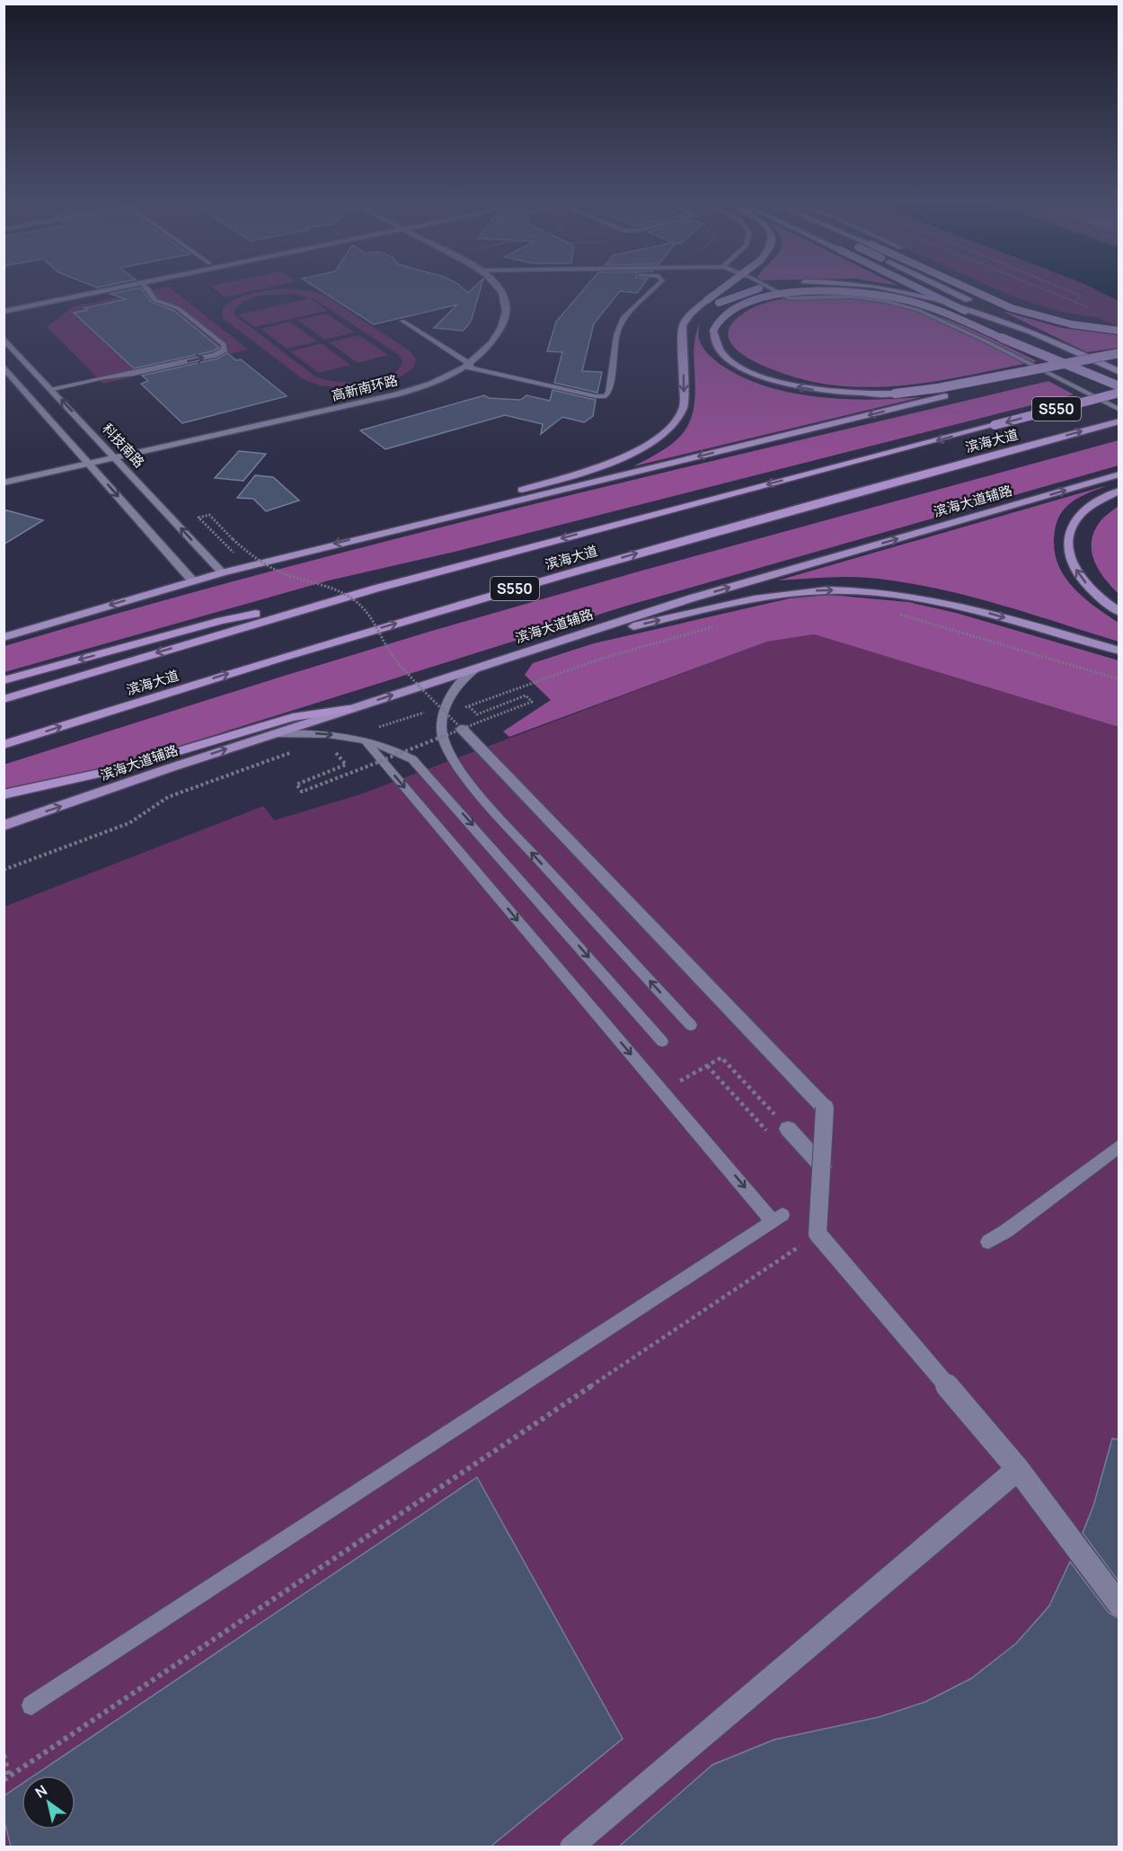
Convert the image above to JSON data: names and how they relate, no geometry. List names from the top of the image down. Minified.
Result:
{"streets":{"highway":["S550","滨海大道"],"main road":["滨海大道辅路"],"street":["高新南环路","科技南路"]},"crossings":[["高新南环路","科技南路"]],"north":"top left"}
